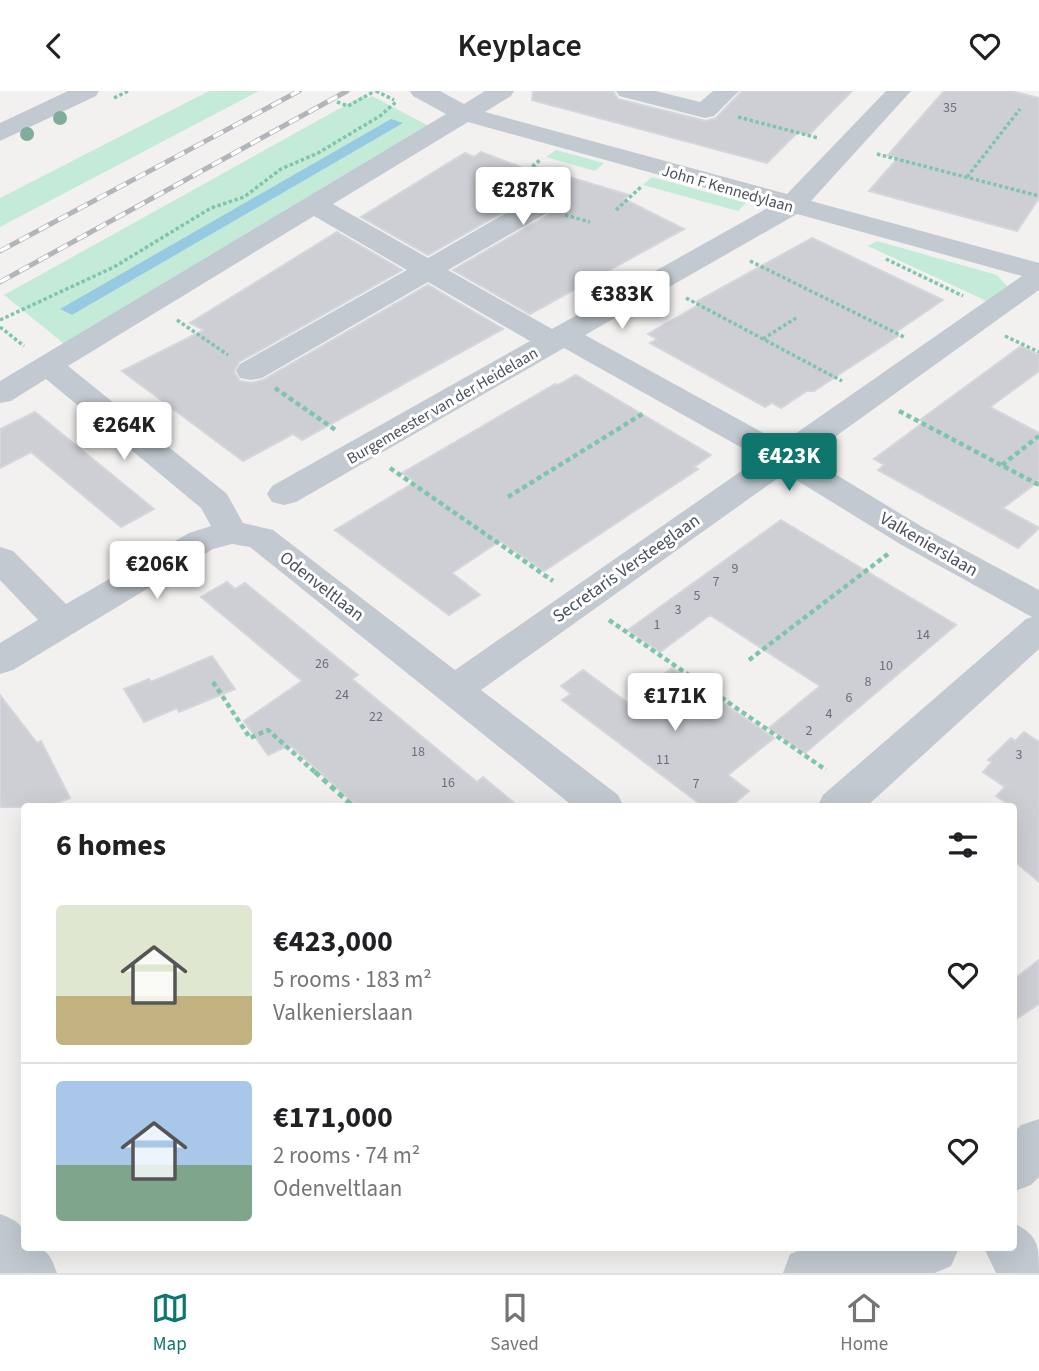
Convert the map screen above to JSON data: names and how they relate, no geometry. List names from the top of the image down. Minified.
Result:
{"streets":{"street":["John F Kennedylaan","Burgemeester van der Heidelaan","Valkenierslaan","Secretaris Versteeglaan","Odenveltlaan"]},"crossings":[["John F Kennedylaan","Burgemeester van der Heidelaan"],["John F Kennedylaan","Secretaris Versteeglaan"],["Burgemeester van der Heidelaan","Valkenierslaan"],["Valkenierslaan","Secretaris Versteeglaan"],["Secretaris Versteeglaan","Odenveltlaan"]],"house_numbers":["35","9","7","5","3","1","14","26","10","8","24","6","4","22","2","18","3","11","16","7"],"page":{"header":"Keyplace","price":["€287K","€383K","€264K","€423K","€206K","€171K"],"heading":"6 homes","list":[{"name":"€423,000","note":"5 rooms · 183 m² · Valkenierslaan"},{"name":"€171,000","note":"2 rooms · 74 m² · Odenveltlaan"}],"tabs":["Map","Saved","Home"]}}
